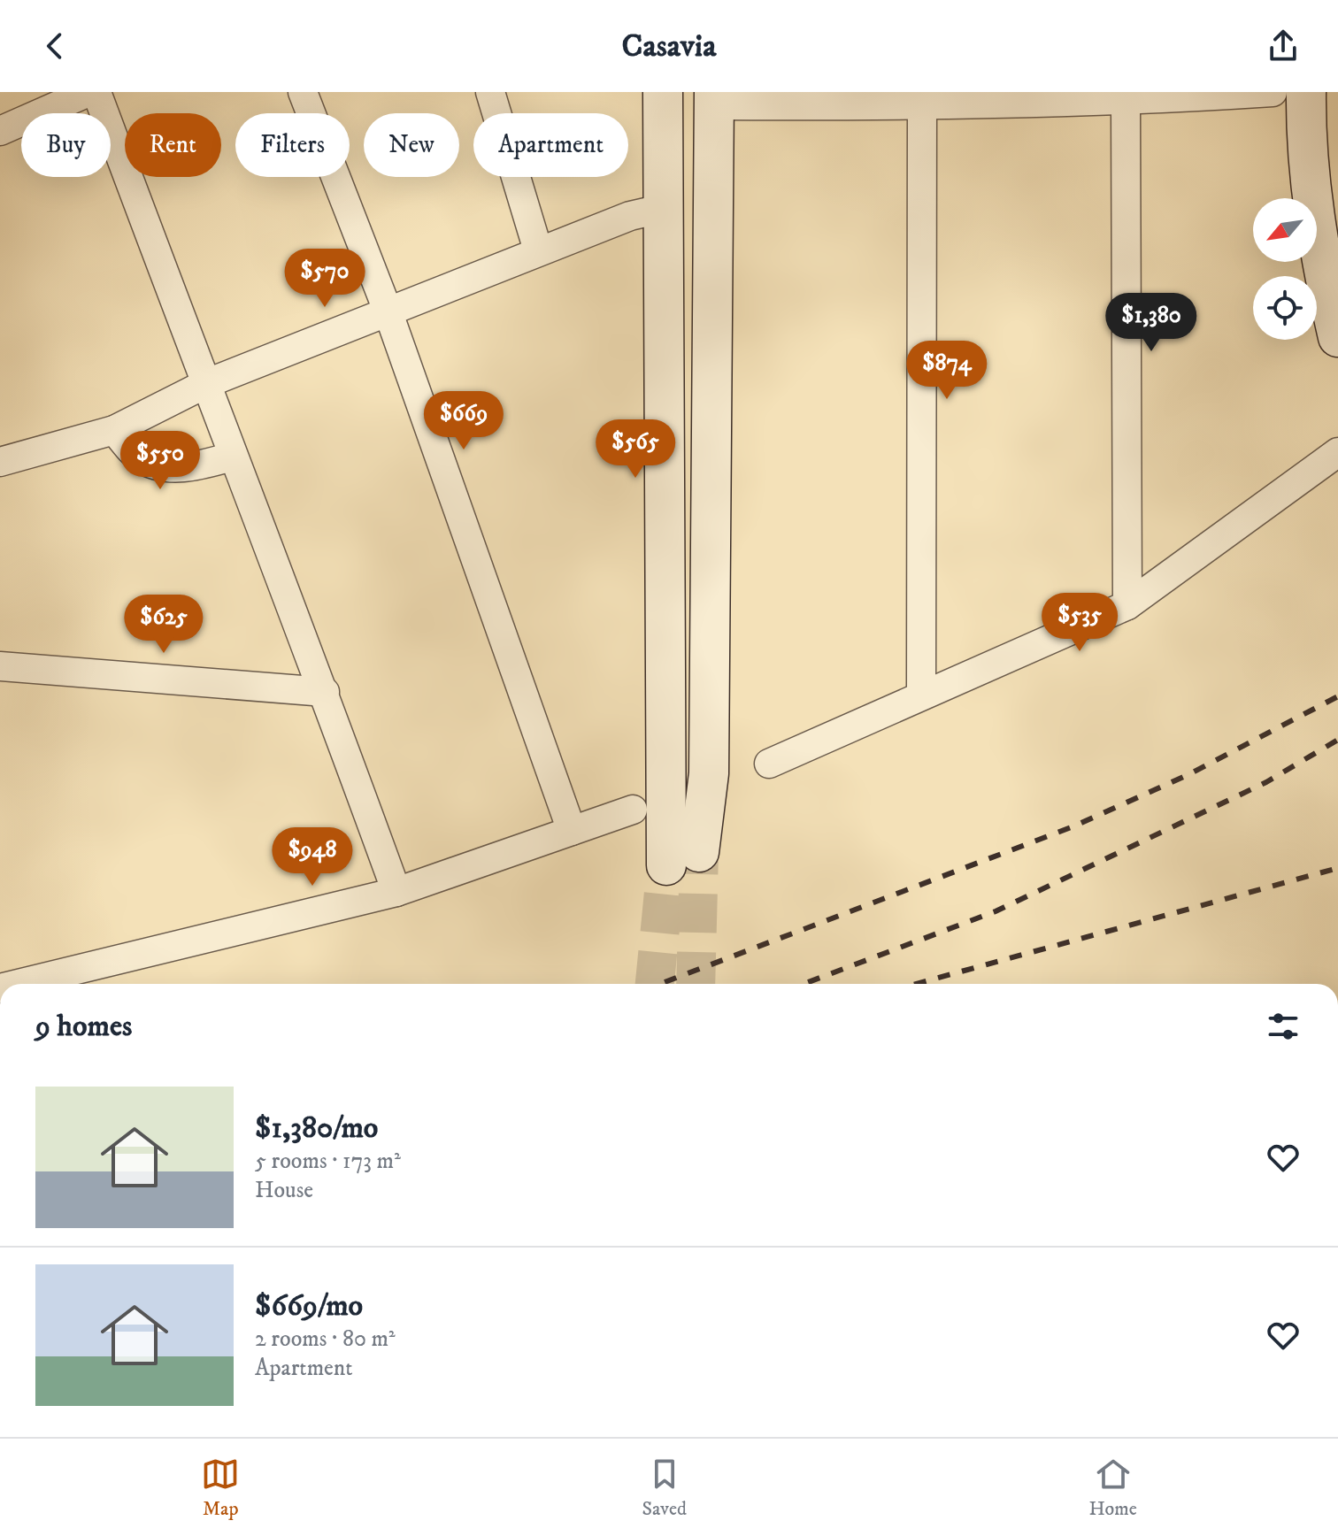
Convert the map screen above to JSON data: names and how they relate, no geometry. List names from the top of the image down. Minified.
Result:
{"north":"bottom left","page":{"header":"Casavia","chip":["Buy","Rent","Filters","New","Apartment"],"price":["$570","$1,380","$874","$669","$565","$550","$535","$625","$948"],"heading":"9 homes","list":[{"name":"$1,380/mo","note":"5 rooms · 173 m² · House"},{"name":"$669/mo","note":"2 rooms · 80 m² · Apartment"}],"tabs":["Map","Saved","Home"]}}
